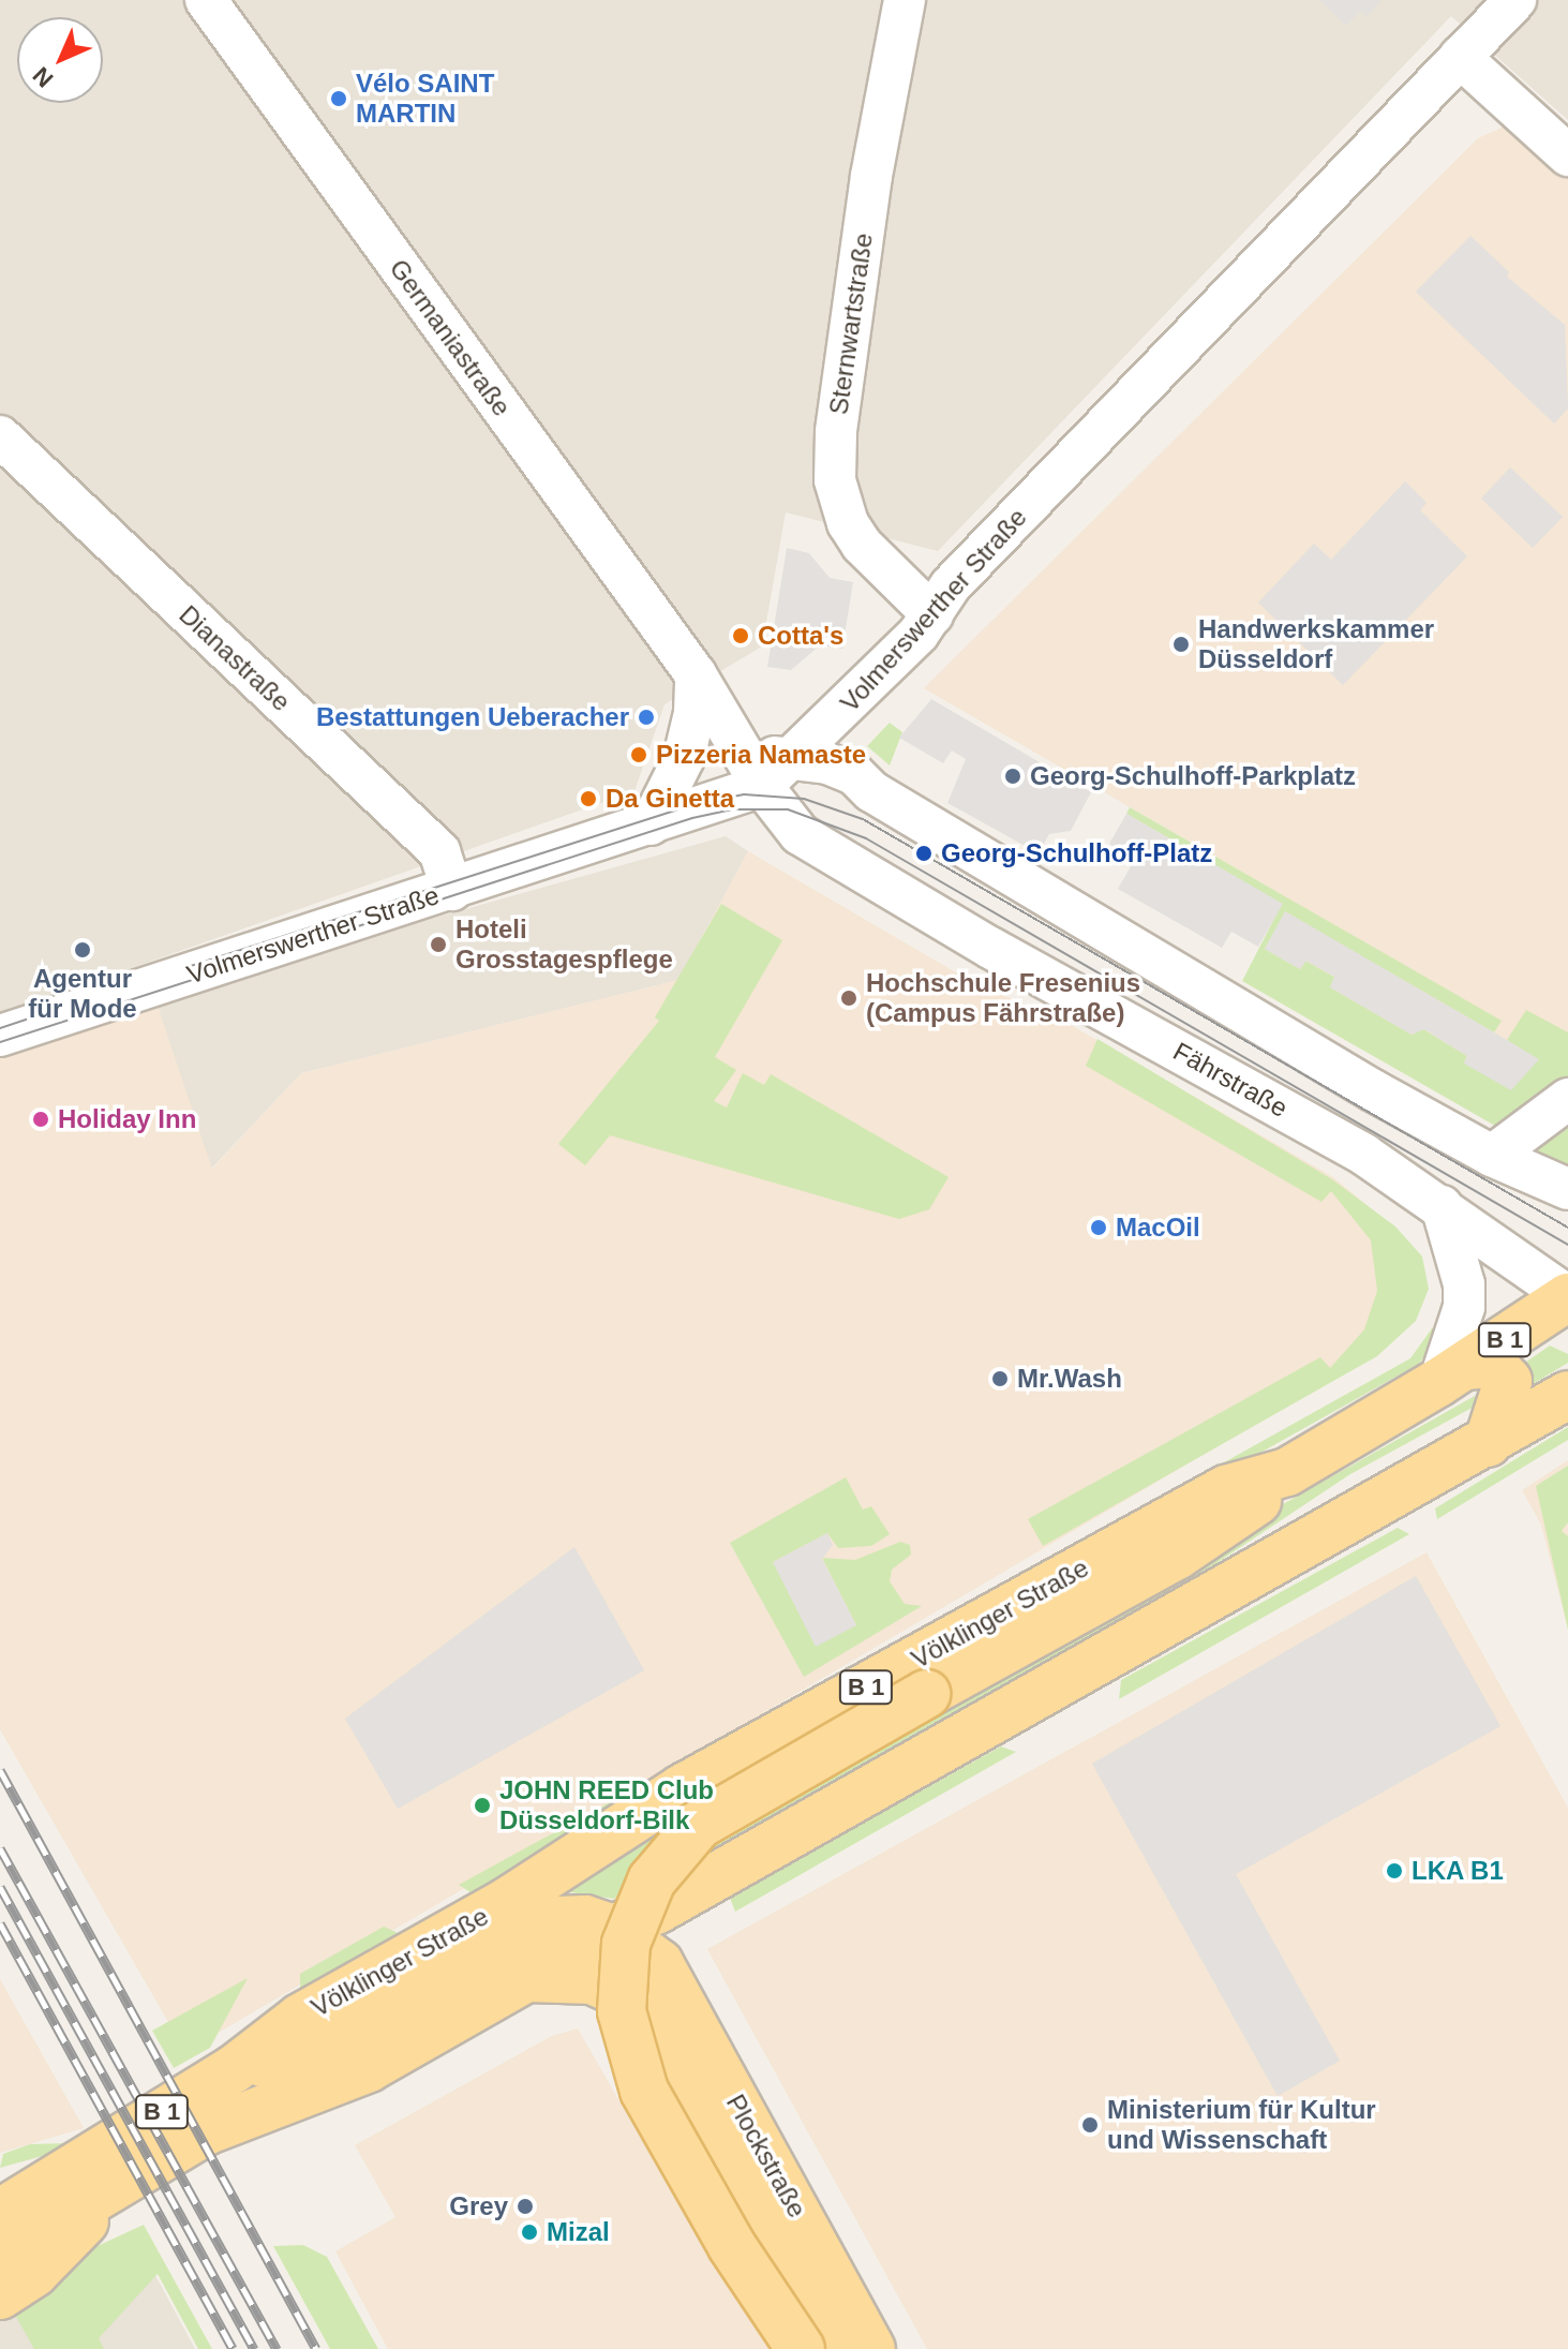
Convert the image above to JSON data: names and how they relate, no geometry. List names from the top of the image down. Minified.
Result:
{"streets":{"main road":["B 1","Völklinger Straße","Plockstraße"],"street":["Sternwartstraße","Germaniastraße","Volmerswerther Straße","Dianastraße","Fährstraße"]},"crossings":[["Sternwartstraße","Volmerswerther Straße"],["Germaniastraße","Volmerswerther Straße"],["Germaniastraße","Fährstraße"],["Volmerswerther Straße","Dianastraße"],["Volmerswerther Straße","Fährstraße"],["Fährstraße","Völklinger Straße"],["B 1","Völklinger Straße"],["B 1","Plockstraße"],["Völklinger Straße","Plockstraße"]],"places":["Vélo SAINT MARTIN","Cotta's","Handwerkskammer Düsseldorf","Bestattungen Ueberacher","Pizzeria Namaste","Georg-Schulhoff-Parkplatz","Da Ginetta","Georg-Schulhoff-Platz","Hoteli Grosstagespflege","Agentur für Mode","Hochschule Fresenius (Campus Fährstraße)","Holiday Inn","MacOil","Mr.Wash","JOHN REED Club Düsseldorf-Bilk","LKA B1","Ministerium für Kultur und Wissenschaft","Grey","Mizal"],"north":"bottom left"}
